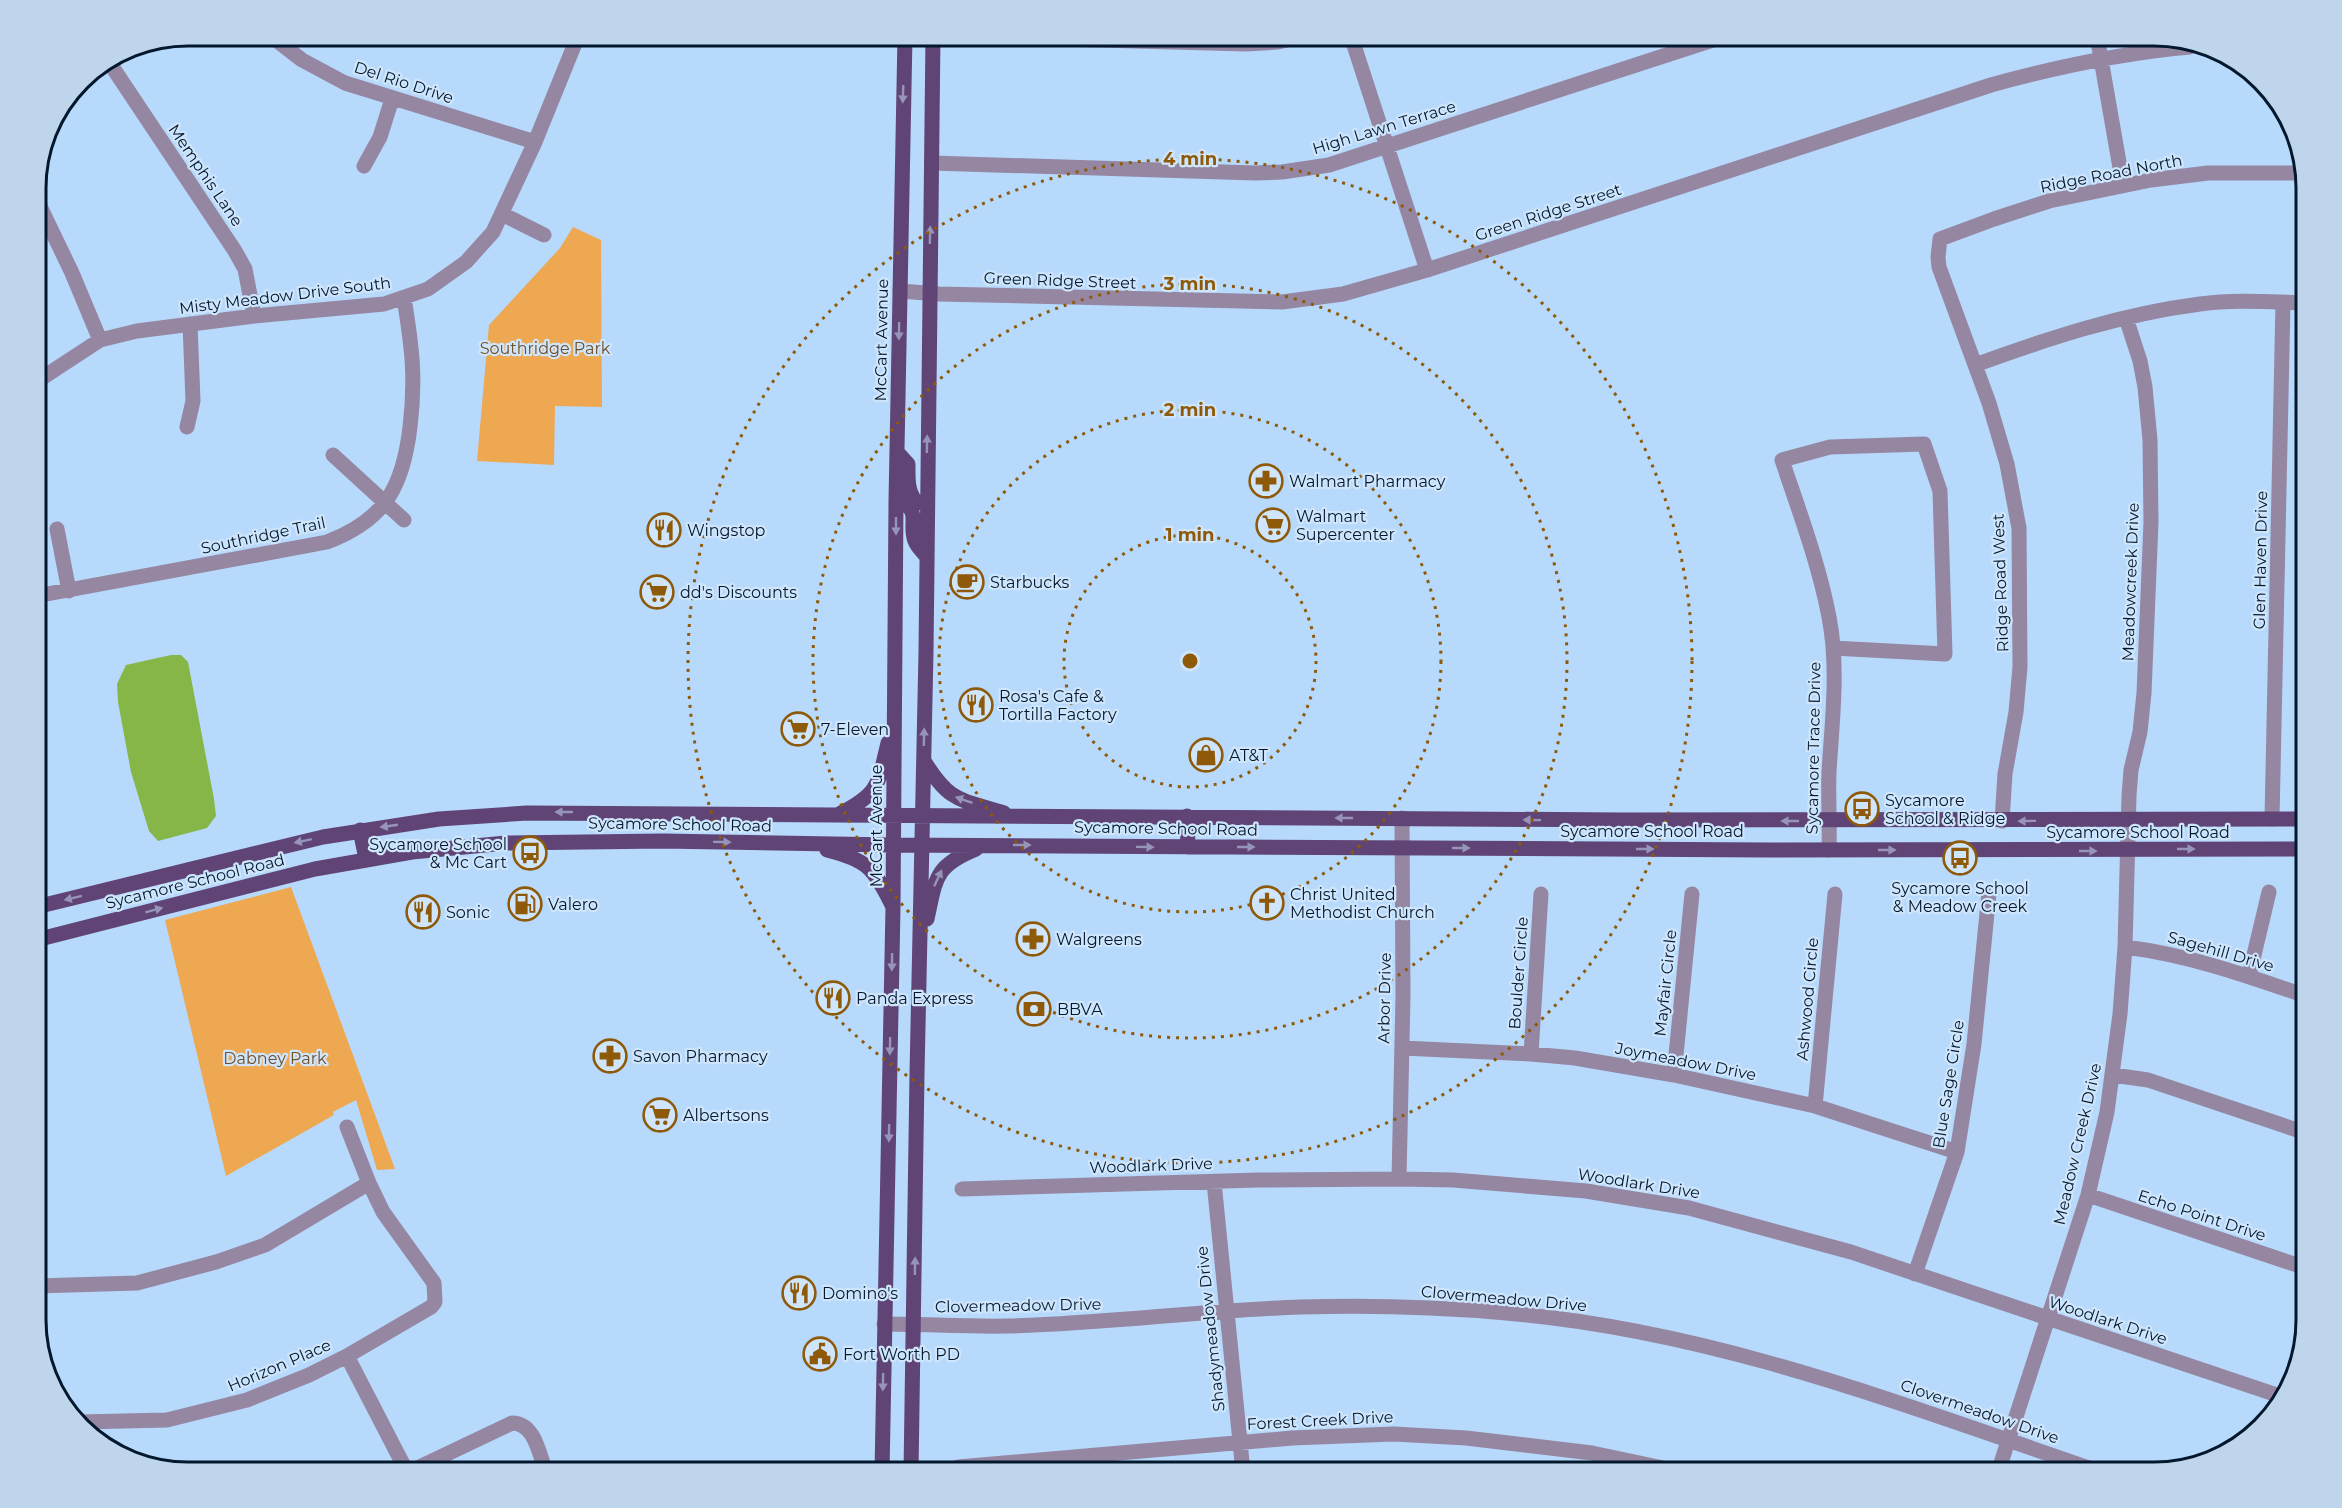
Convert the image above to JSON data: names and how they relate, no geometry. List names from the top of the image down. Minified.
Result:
{"streets":{"main road":["McCart Avenue","Sycamore School Road"],"street":["Del Rio Drive","High Lawn Terrace","Ridge Road North","Memphis Lane","Green Ridge Street","Misty Meadow Drive South","Southridge Trail","Glen Haven Drive","Meadowcreek Drive","Ridge Road West","Sycamore Trace Drive","Sagehill Drive","Boulder Circle","Mayfair Circle","Arbor Drive","Ashwood Circle","Joymeadow Drive","Blue Sage Circle","Meadow Creek Drive","Woodlark Drive","Echo Point Drive","Clovermeadow Drive","Shadymeadow Drive","Horizon Place","Forest Creek Drive"]},"crossings":[["Del Rio Drive","Misty Meadow Drive South"],["Ridge Road North","Ridge Road West"],["Memphis Lane","Misty Meadow Drive South"],["Green Ridge Street","McCart Avenue"],["Misty Meadow Drive South","Southridge Trail"],["McCart Avenue","Sycamore School Road"],["McCart Avenue","Clovermeadow Drive"],["Glen Haven Drive","Sycamore School Road"],["Meadowcreek Drive","Sycamore School Road"],["Meadowcreek Drive","Meadow Creek Drive"],["Ridge Road West","Sycamore School Road"],["Sycamore Trace Drive","Sycamore School Road"],["Sycamore School Road","Arbor Drive"],["Sycamore School Road","Meadow Creek Drive"],["Sagehill Drive","Meadow Creek Drive"],["Boulder Circle","Joymeadow Drive"],["Mayfair Circle","Joymeadow Drive"],["Arbor Drive","Joymeadow Drive"],["Arbor Drive","Woodlark Drive"],["Ashwood Circle","Joymeadow Drive"],["Joymeadow Drive","Blue Sage Circle"],["Blue Sage Circle","Woodlark Drive"],["Meadow Creek Drive","Woodlark Drive"],["Meadow Creek Drive","Echo Point Drive"],["Meadow Creek Drive","Clovermeadow Drive"],["Woodlark Drive","Shadymeadow Drive"],["Clovermeadow Drive","Shadymeadow Drive"],["Shadymeadow Drive","Forest Creek Drive"]],"parks":["Southridge Park","Dabney Park"],"places":{"pharmacy":["Walmart Pharmacy","Walgreens","Savon Pharmacy"],"supermarket":["Walmart Supercenter","dd's Discounts","7-Eleven","Albertsons"],"restaurant":["Wingstop","Rosa's Cafe & Tortilla Factory","Sonic","Panda Express","Domino's"],"cafe":["Starbucks"],"shop":["AT&T"],"bus stop":["Sycamore School & Ridge","Sycamore School & Mc Cart","Sycamore School & Meadow Creek"],"church":["Christ United Methodist Church"],"fuel station":["Valero"],"bank":["BBVA"],"public building":["Fort Worth PD"]},"rings":["4 min","3 min","2 min","1 min"]}
